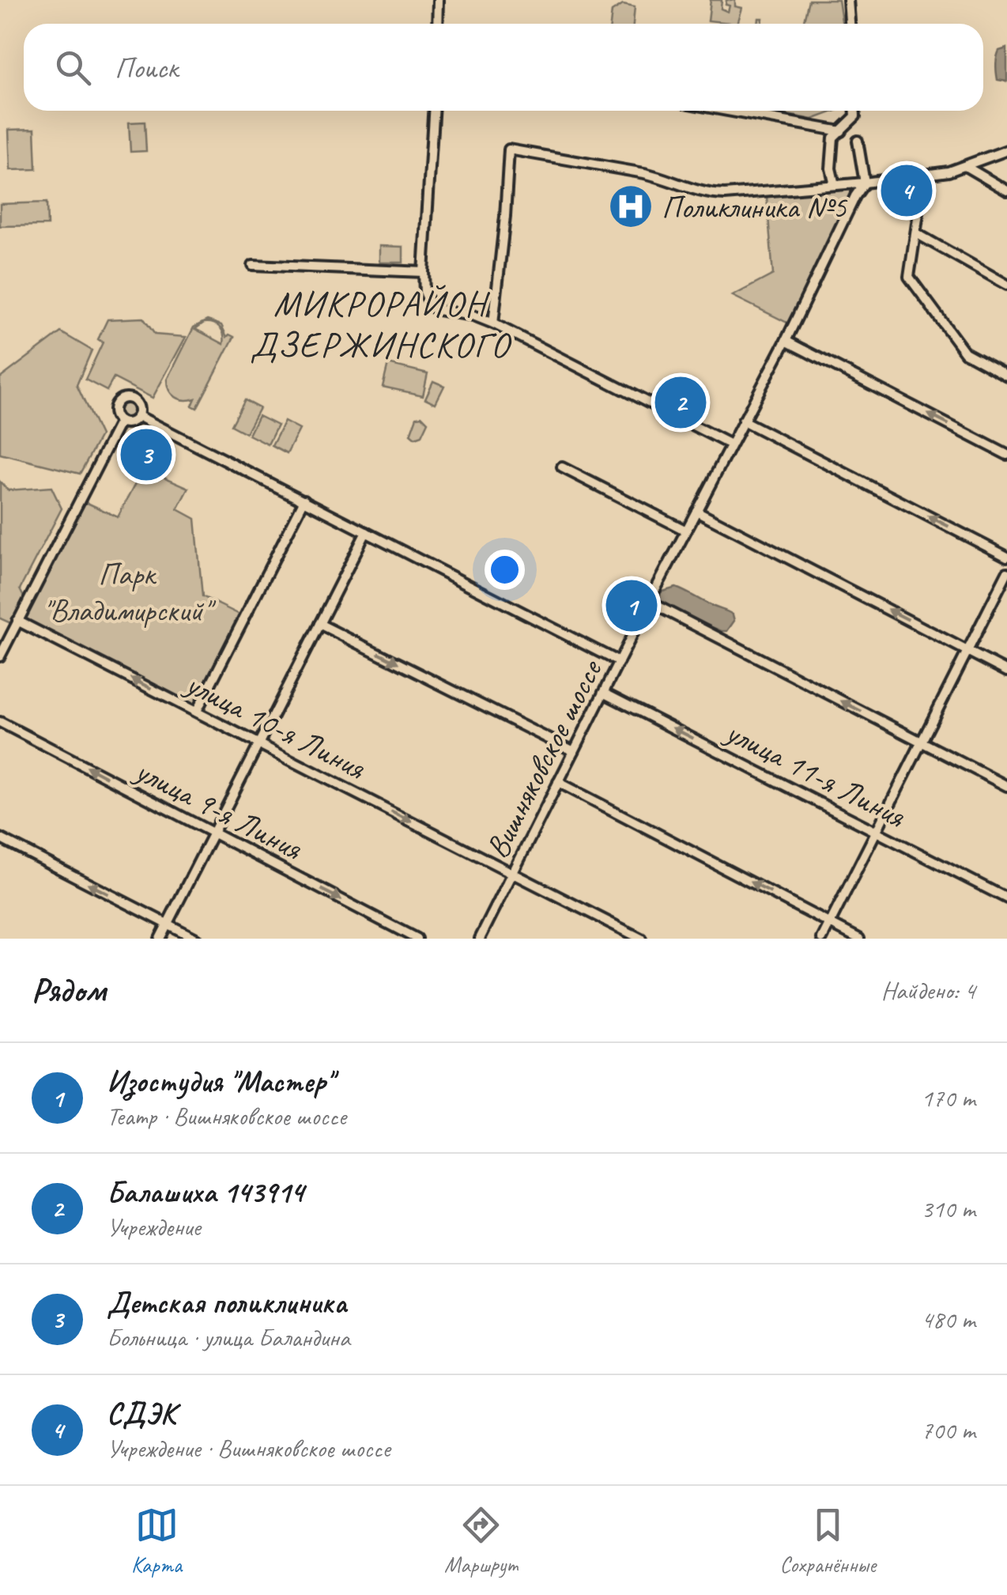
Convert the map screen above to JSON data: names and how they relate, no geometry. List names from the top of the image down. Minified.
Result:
{"streets":{"street":["улица 10-я Линия","Вишняковское шоссе","улица 11-я Линия","улица 9-я Линия"]},"crossings":[["улица 10-я Линия","Вишняковское шоссе"],["Вишняковское шоссе","улица 11-я Линия"]],"one_way":["улица 11-я Линия"],"districts":["МИКРОРАЙОН ДЗЕРЖИНСКОГО"],"parks":["Парк \"Владимирский\""],"places":{"hospital":["Поликлиника №5"]},"page":{"search":"Поиск","pins":["4","2","3","1"],"heading":["Рядом","Найдено: 4"],"list":[{"mark":"1","name":"Изостудия \"Мастер\"","note":"Театр · Вишняковское шоссе","value":"170 m"},{"mark":"2","name":"Балашиха 143914","note":"Учреждение","value":"310 m"},{"mark":"3","name":"Детская поликлиника","note":"Больница · улица Баландина","value":"480 m"},{"mark":"4","name":"СДЭК","note":"Учреждение · Вишняковское шоссе","value":"700 m"}],"nav":["Карта","Маршрут","Сохранённые"]}}
